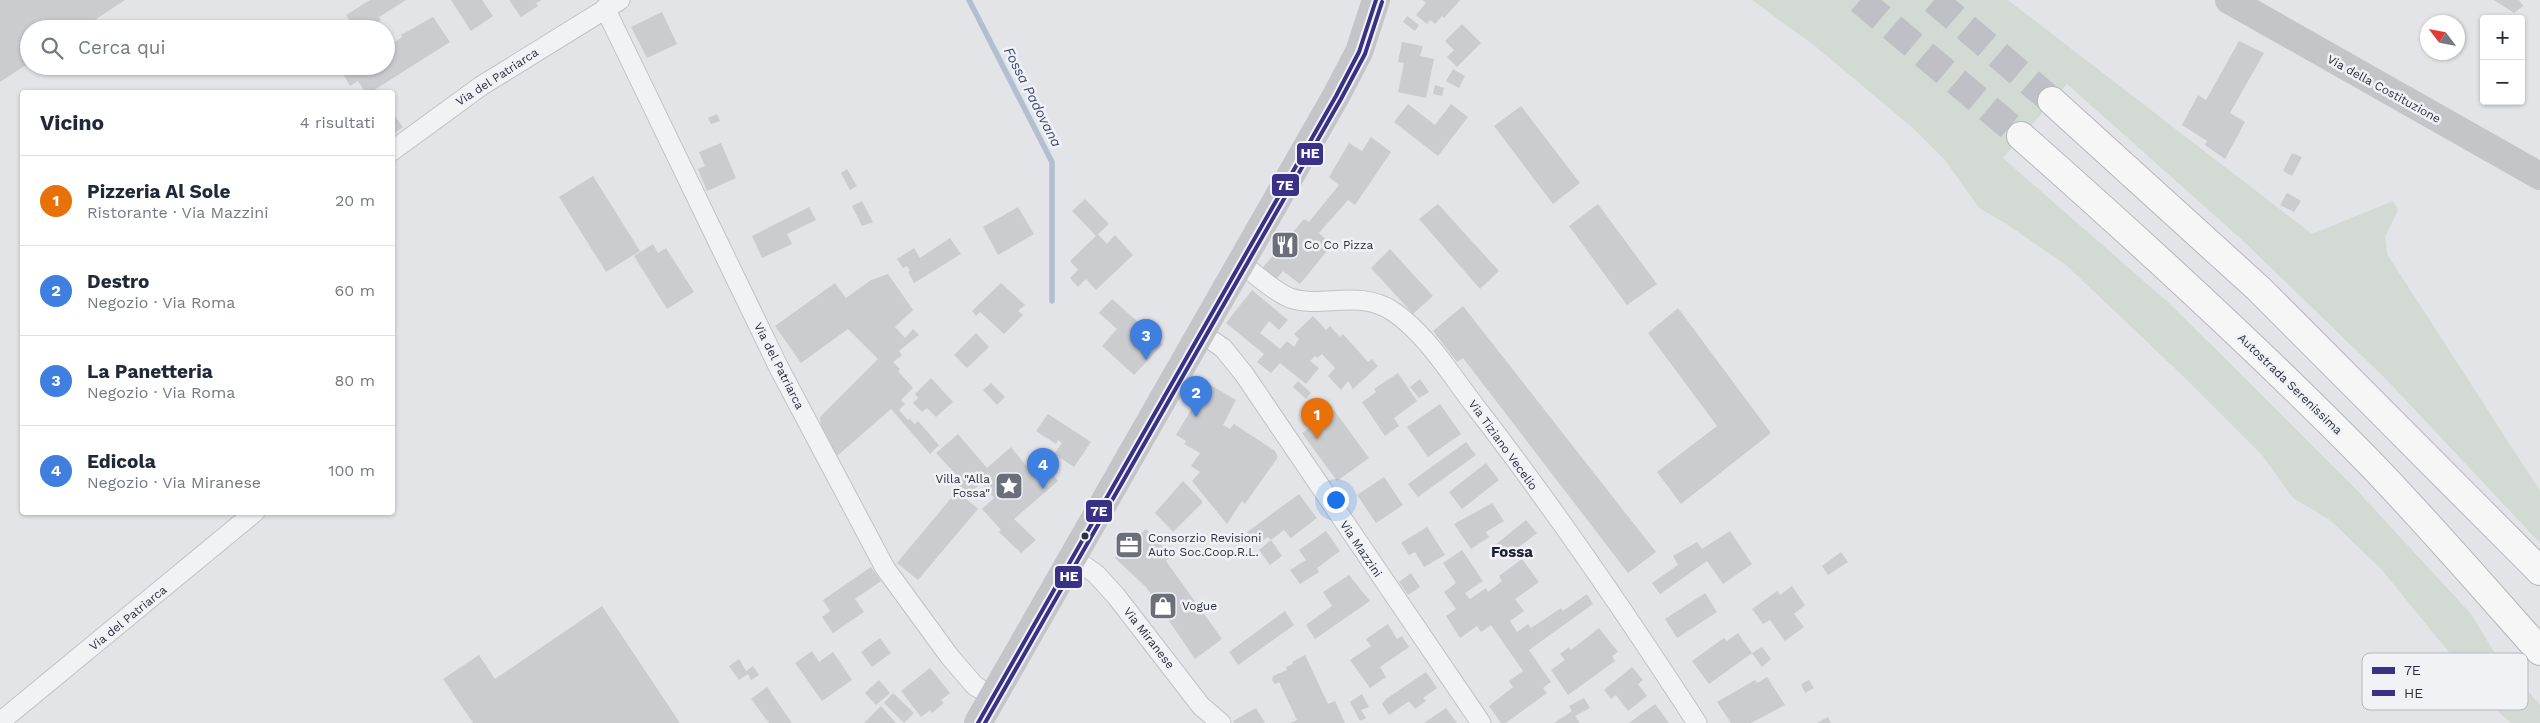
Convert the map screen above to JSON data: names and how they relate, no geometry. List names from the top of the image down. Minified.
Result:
{"streets":{"highway":["Autostrada Serenissima"],"main road":["Via della Costituzione"],"street":["Via del Patriarca","Via Tiziano Vecelio","Via Mazzini","Via Miranese"]},"districts":["Fossa"],"water":["Fossa Padovana"],"places":{"restaurant":["Co Co Pizza"],"place":["Villa \"Alla Fossa\""],"office":["Consorzio Revisioni Auto Soc.Coop.R.L."],"shop":["Vogue"]},"lines":["transit line 7E","transit line HE"],"legend":["7E","HE"],"north":"top left","page":{"map_buttons":["+","−"],"search":"Cerca qui","heading":["Vicino","4 risultati"],"list":[{"mark":"1","name":"Pizzeria Al Sole","note":"Ristorante · Via Mazzini","value":"20 m"},{"mark":"2","name":"Destro","note":"Negozio · Via Roma","value":"60 m"},{"mark":"3","name":"La Panetteria","note":"Negozio · Via Roma","value":"80 m"},{"mark":"4","name":"Edicola","note":"Negozio · Via Miranese","value":"100 m"}],"pins":["3","2","1","4"]}}
